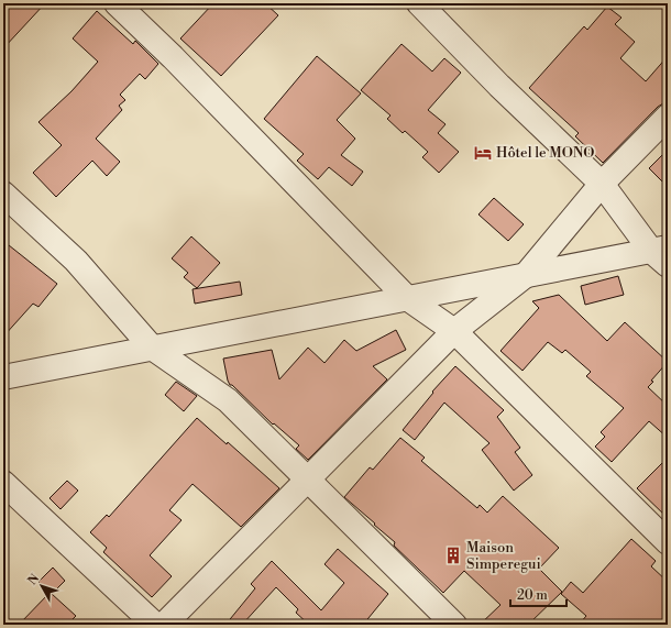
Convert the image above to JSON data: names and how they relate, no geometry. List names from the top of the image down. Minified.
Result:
{"places":{"hotel":["Hôtel le MONO"],"building":["Maison Simperegui"]},"scale_bar":"20 m","north":"top left"}
